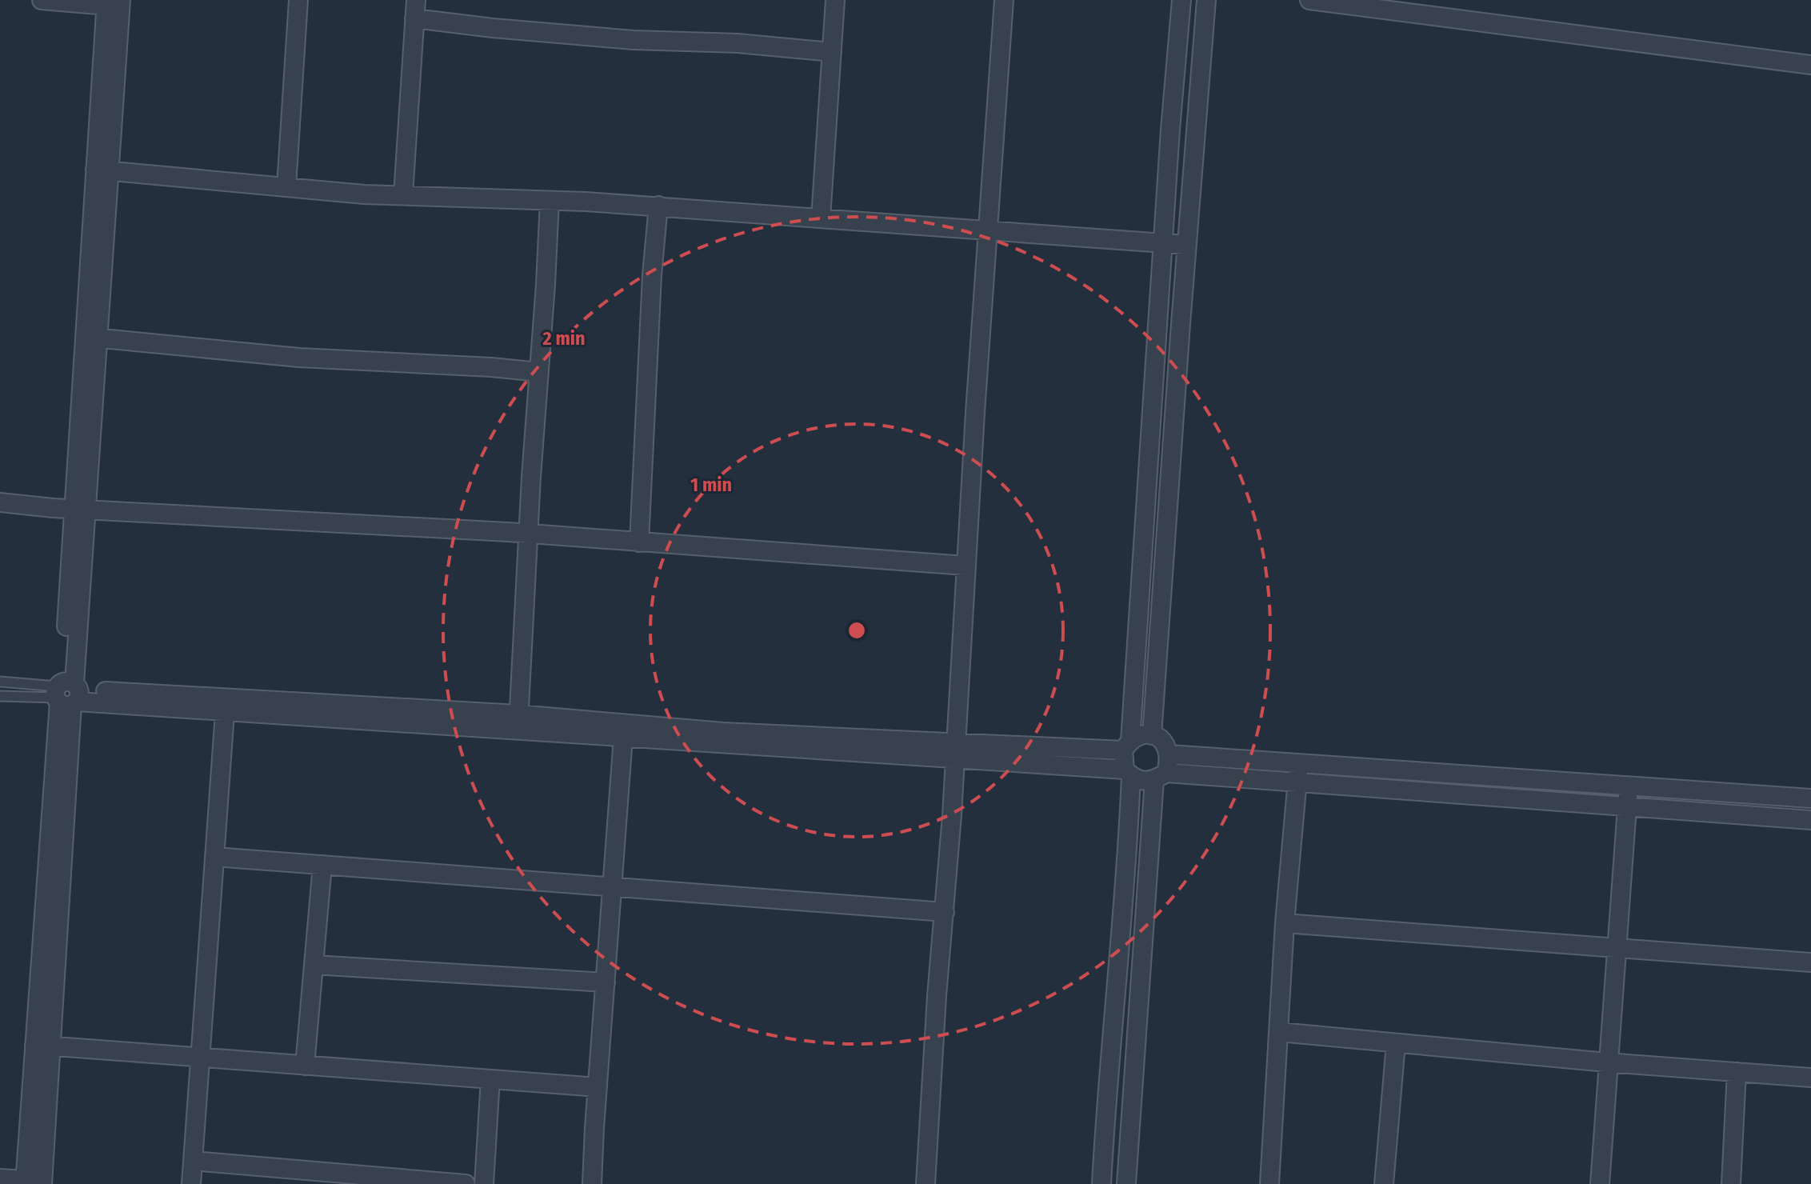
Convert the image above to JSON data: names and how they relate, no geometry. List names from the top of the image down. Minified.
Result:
{"rings":["2 min","1 min"]}
